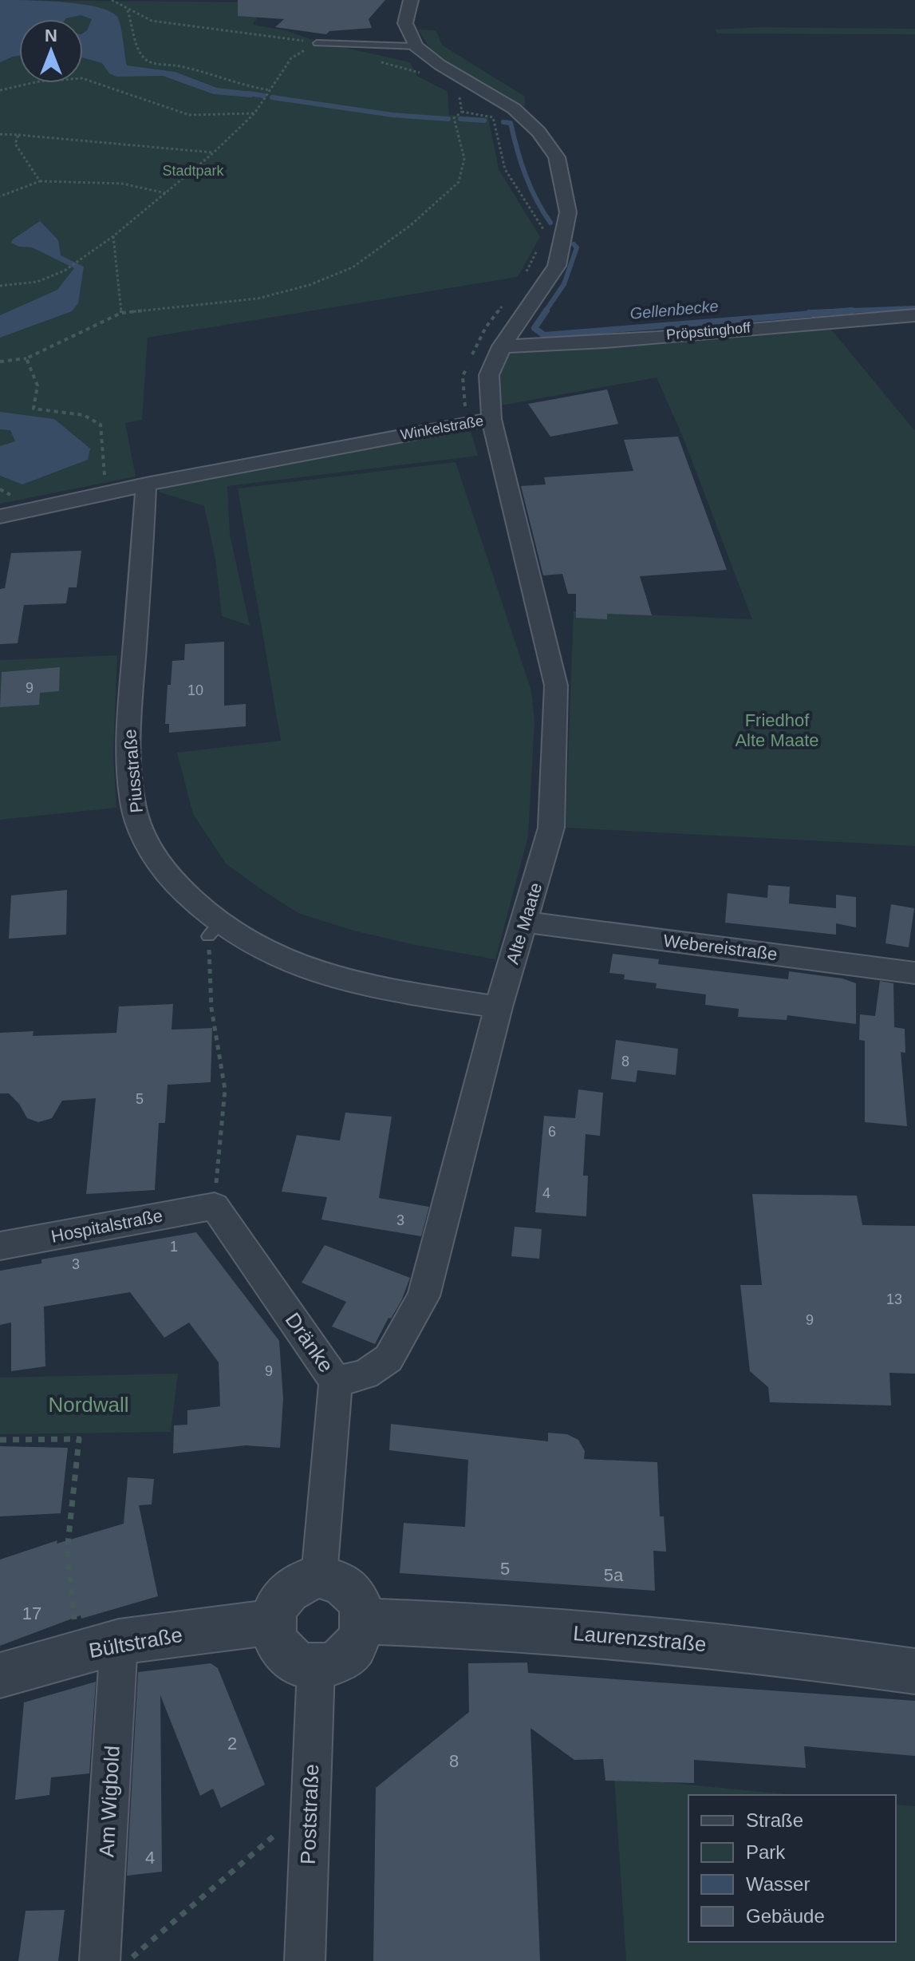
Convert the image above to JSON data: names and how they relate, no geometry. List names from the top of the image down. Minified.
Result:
{"streets":{"street":["Pröpstinghoff","Winkelstraße","Piusstraße","Alte Maate","Webereistraße","Hospitalstraße","Dränke","Laurenzstraße","Bültstraße","Am Wigbold","Poststraße"]},"crossings":[["Pröpstinghoff","Winkelstraße"],["Winkelstraße","Piusstraße"],["Winkelstraße","Alte Maate"],["Piusstraße","Alte Maate"],["Alte Maate","Webereistraße"],["Alte Maate","Dränke"],["Hospitalstraße","Dränke"],["Dränke","Laurenzstraße"],["Dränke","Bültstraße"],["Dränke","Poststraße"],["Laurenzstraße","Bültstraße"],["Laurenzstraße","Poststraße"],["Bültstraße","Am Wigbold"],["Bültstraße","Poststraße"]],"water":["Gellenbecke"],"parks":["Stadtpark","Friedhof Alte Maate","Nordwall"],"house_numbers":["9","10","8","5","6","4","3","1","3","13","9","9","5","5a","17","2","8","4"],"legend":["Straße","Park","Wasser","Gebäude"],"north":"top"}
